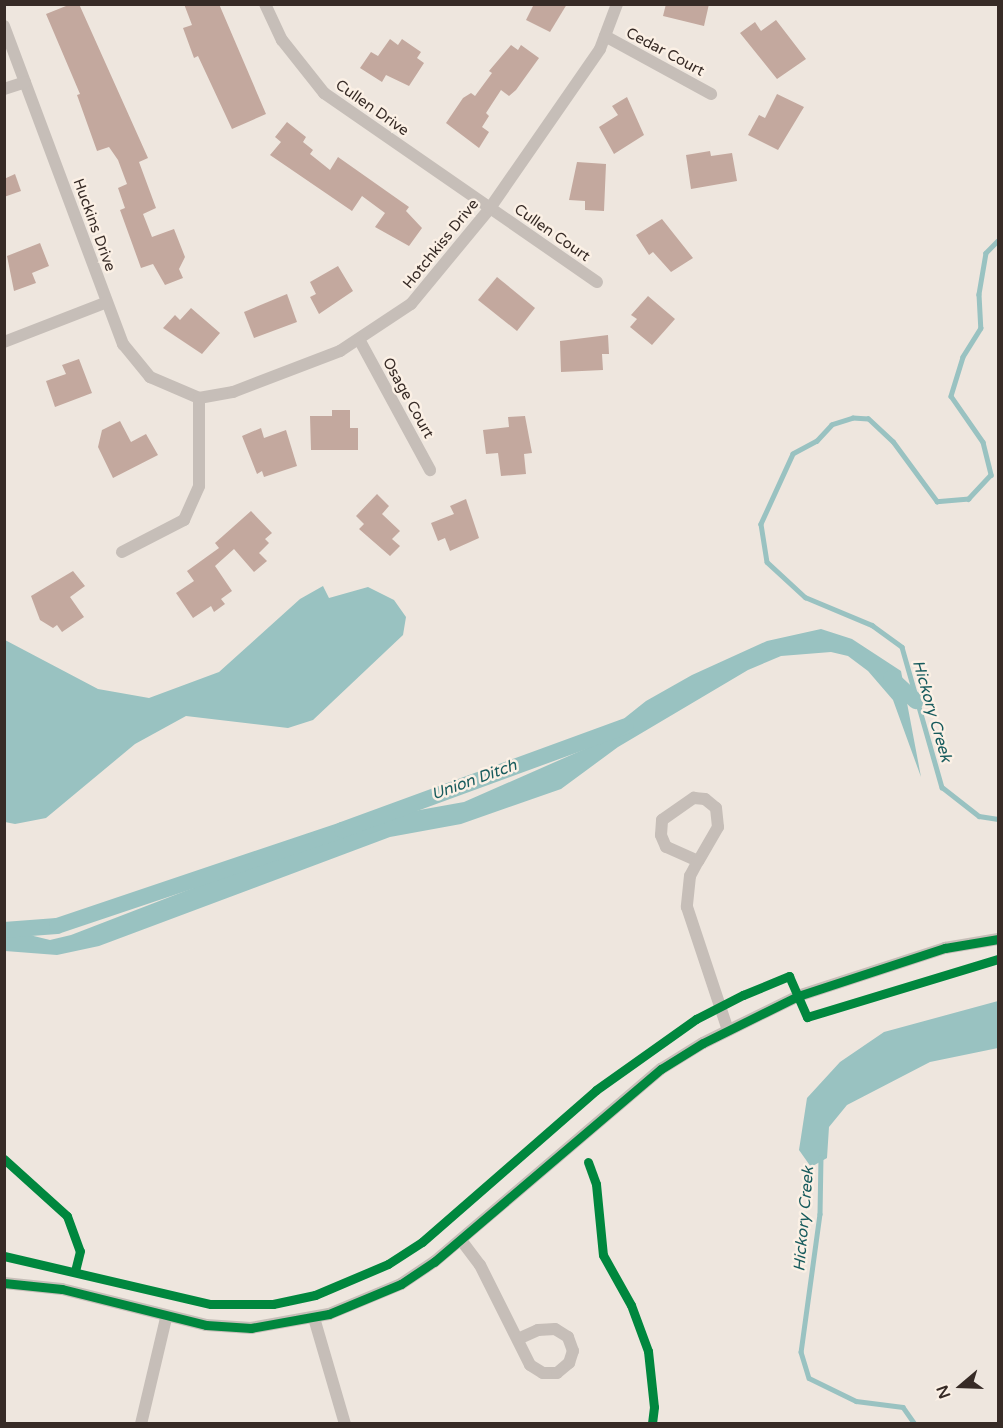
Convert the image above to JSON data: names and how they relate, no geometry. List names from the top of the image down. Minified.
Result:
{"streets":{"street":["Cedar Court","Cullen Drive","Huckins Drive","Cullen Court","Hotchkiss Drive","Osage Court"]},"crossings":[["Cedar Court","Hotchkiss Drive"],["Cullen Drive","Cullen Court"],["Cullen Drive","Hotchkiss Drive"],["Huckins Drive","Hotchkiss Drive"],["Cullen Court","Hotchkiss Drive"],["Hotchkiss Drive","Osage Court"]],"water":["Hickory Creek","Union Ditch"],"north":"left"}
